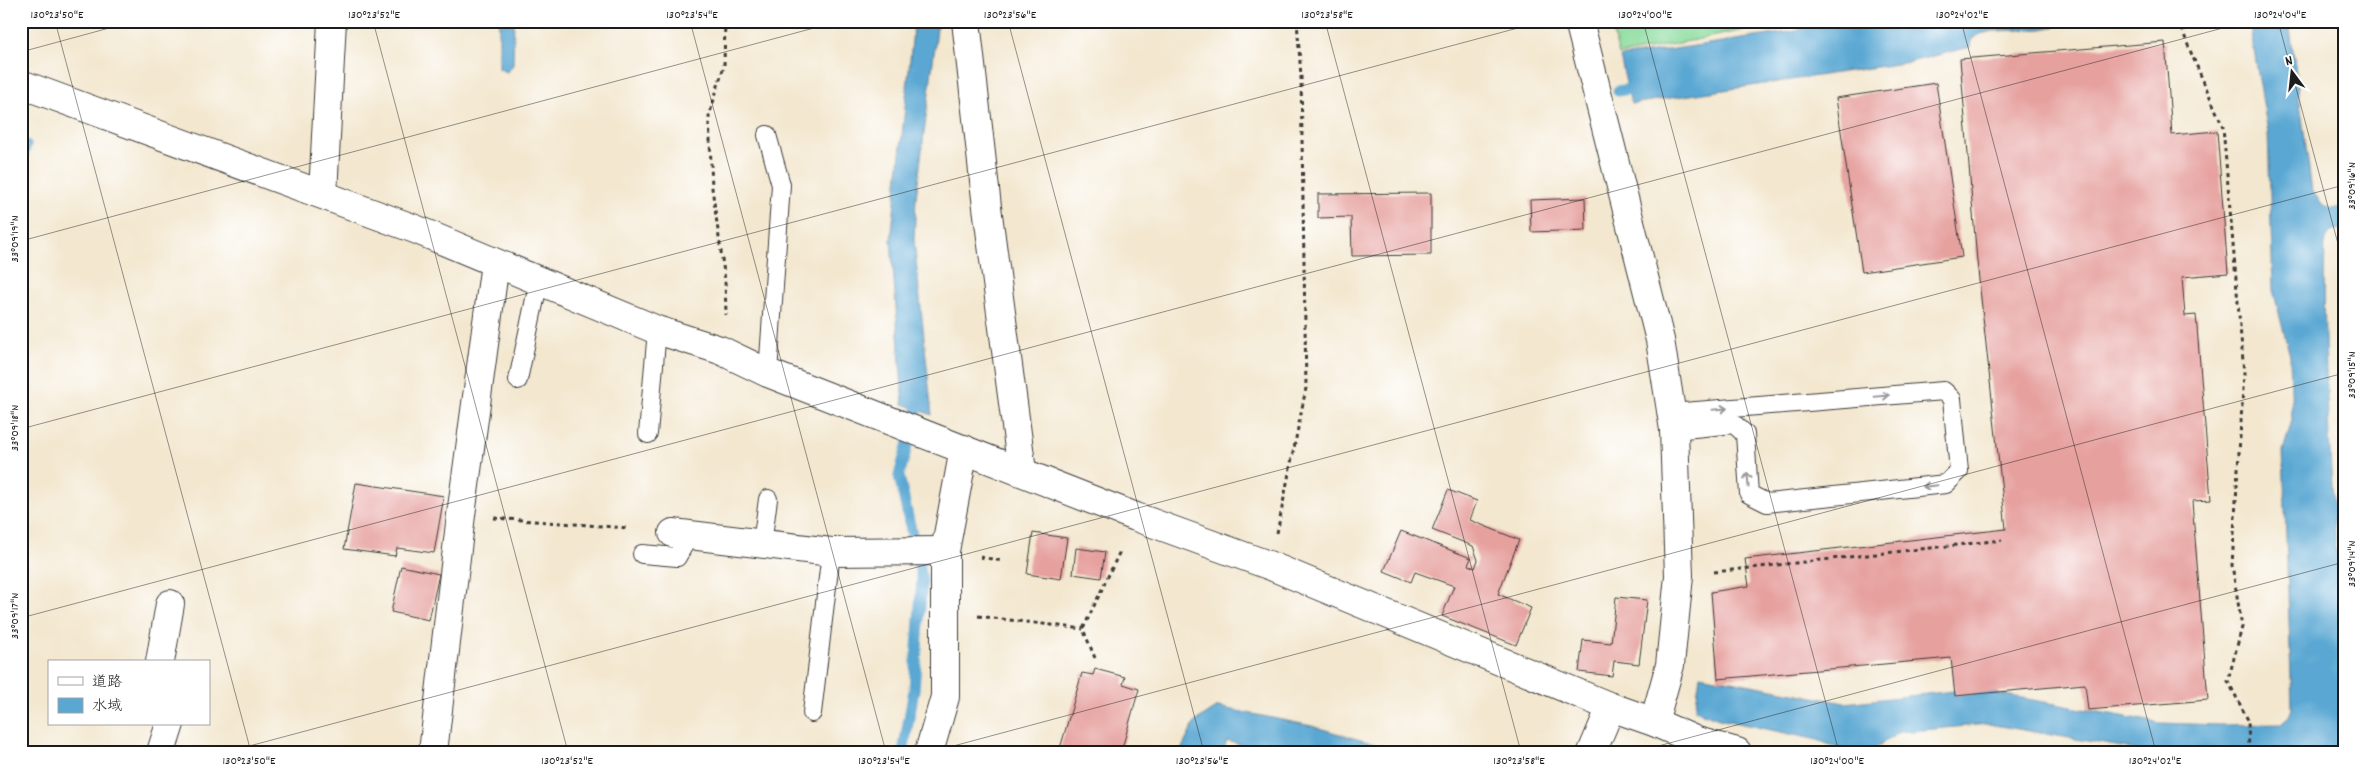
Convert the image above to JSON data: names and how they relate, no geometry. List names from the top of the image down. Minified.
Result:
{"legend":["道路","水域"],"north":"top","coordinates":["130°23'50\"E","130°23'52\"E","130°23'54\"E","130°23'56\"E","130°23'58\"E","130°24'00\"E","130°24'02\"E","130°24'04\"E","33°09'16\"N","33°09'19\"N","33°09'15\"N","33°09'18\"N","33°09'14\"N","33°09'17\"N"]}
